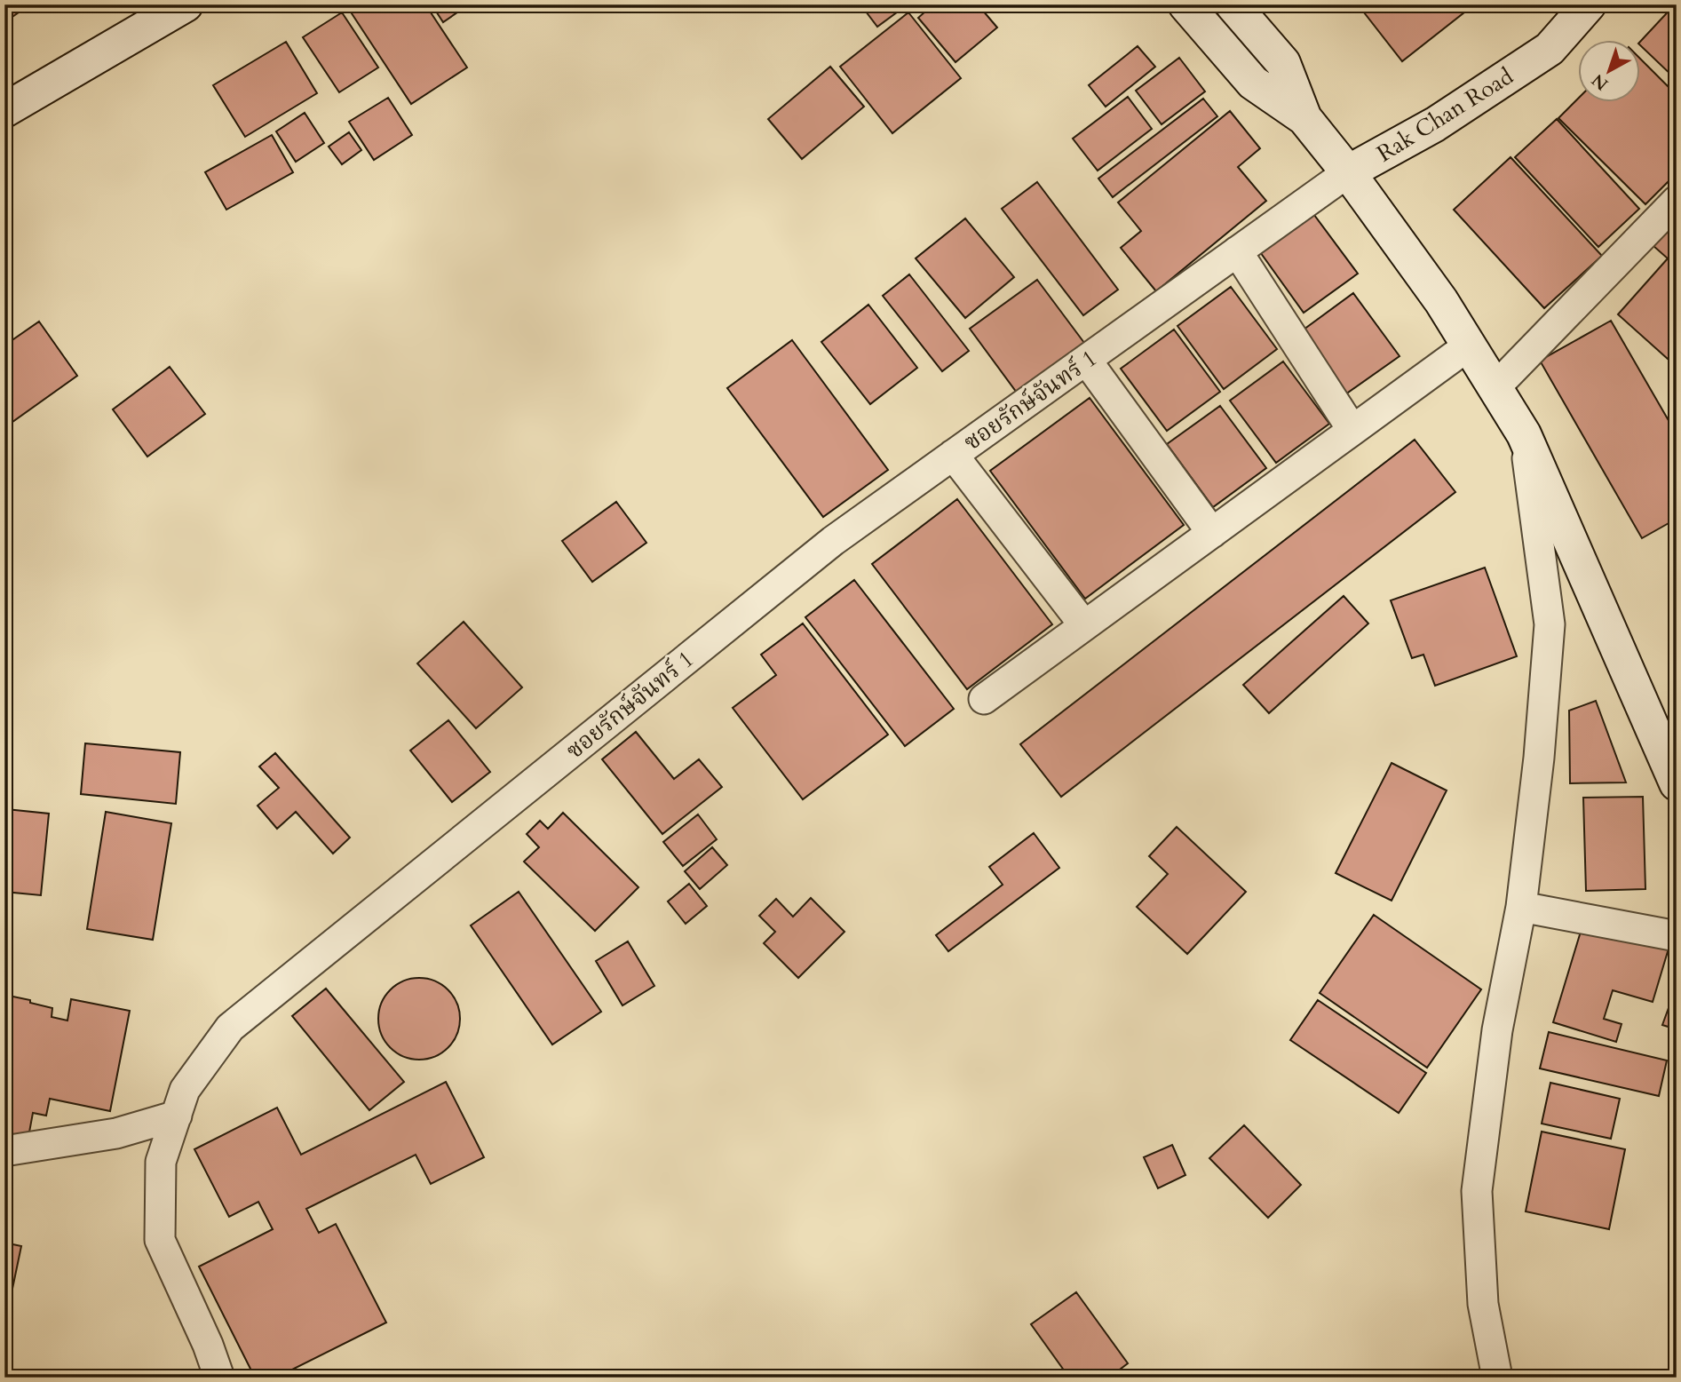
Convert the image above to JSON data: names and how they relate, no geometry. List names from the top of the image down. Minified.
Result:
{"streets":{"main road":["Rak Chan Road"],"street":["ซอยรักษ์จันทร์ 1"]},"crossings":[["Rak Chan Road","ซอยรักษ์จันทร์ 1"]],"north":"bottom left"}
